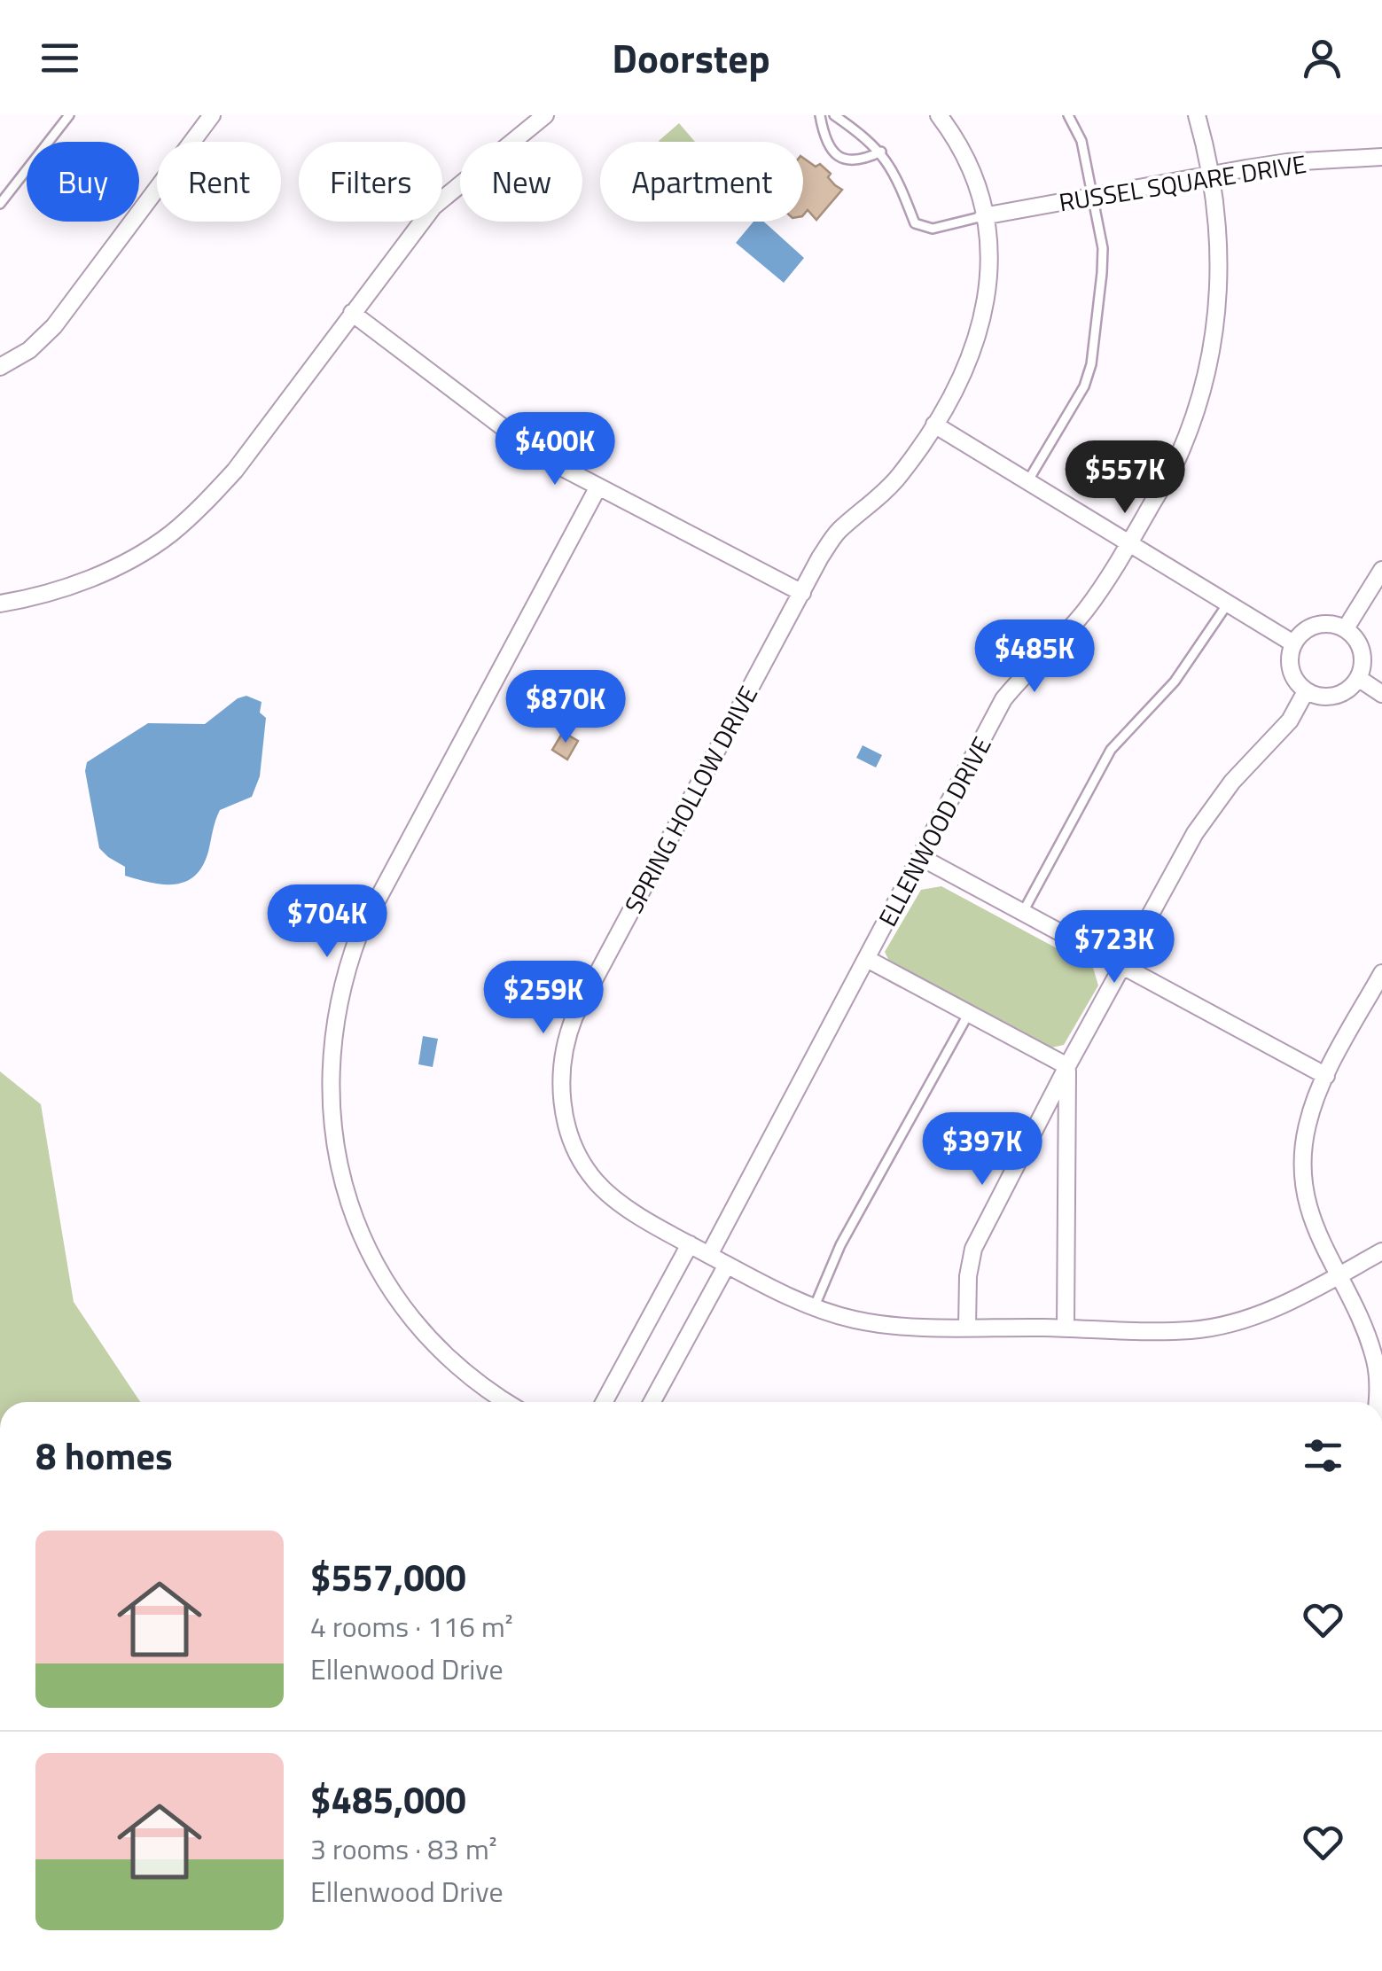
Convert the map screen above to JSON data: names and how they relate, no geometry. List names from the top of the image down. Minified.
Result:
{"streets":{"street":["RUSSEL SQUARE DRIVE","SPRING HOLLOW DRIVE","ELLENWOOD DRIVE"]},"crossings":[["RUSSEL SQUARE DRIVE","SPRING HOLLOW DRIVE"],["RUSSEL SQUARE DRIVE","ELLENWOOD DRIVE"],["SPRING HOLLOW DRIVE","ELLENWOOD DRIVE"]],"page":{"header":"Doorstep","chip":["Buy","Rent","Filters","New","Apartment"],"price":["$400K","$557K","$485K","$870K","$704K","$723K","$259K","$397K"],"heading":"8 homes","list":[{"name":"$557,000","note":"4 rooms · 116 m² · Ellenwood Drive"},{"name":"$485,000","note":"3 rooms · 83 m² · Ellenwood Drive"}]}}
